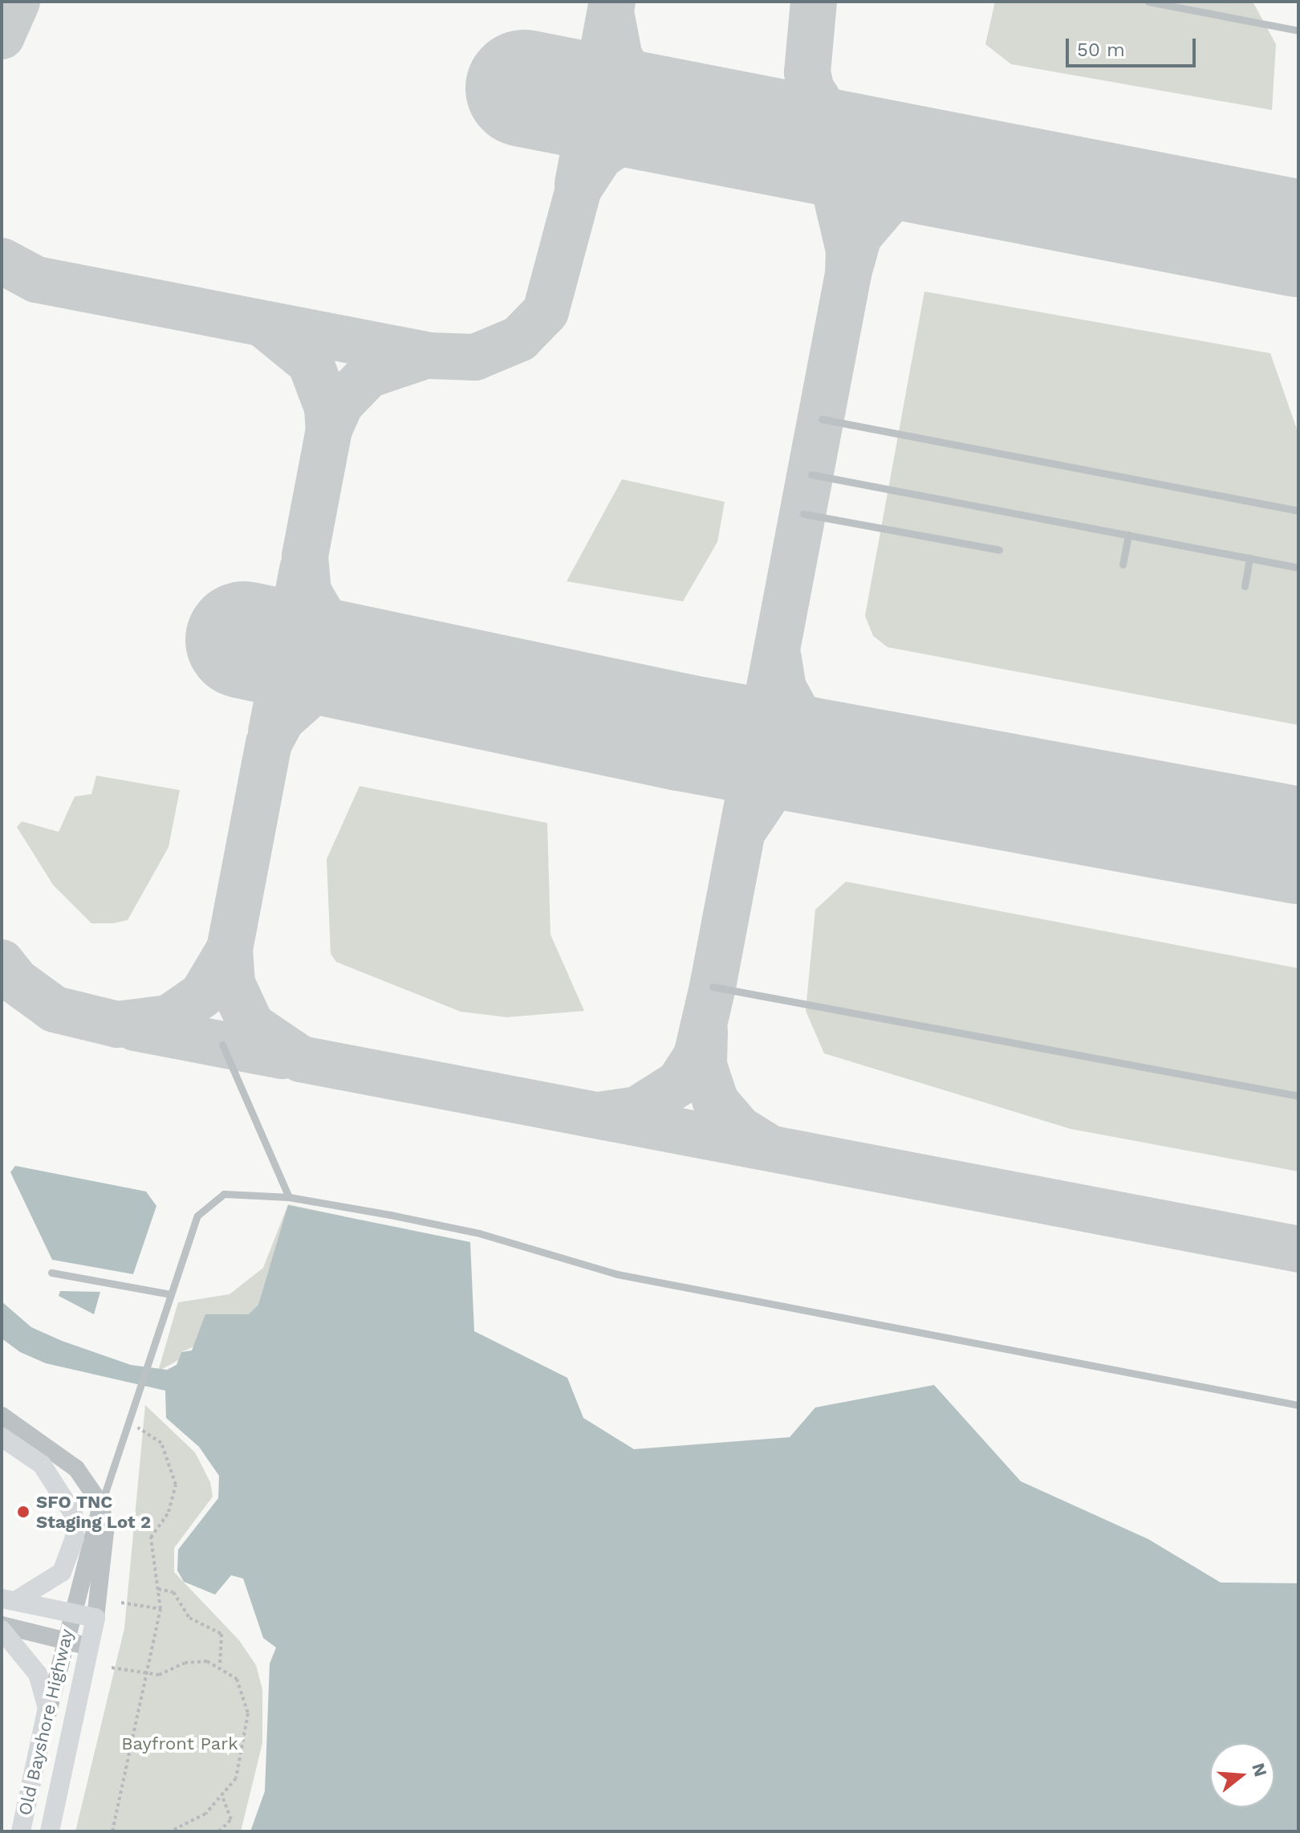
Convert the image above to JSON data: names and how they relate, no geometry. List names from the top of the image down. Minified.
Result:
{"streets":{"main road":["Old Bayshore Highway"]},"parks":["Bayfront Park"],"places":["SFO TNC Staging Lot 2"],"scale_bar":"50 m","north":"right"}
